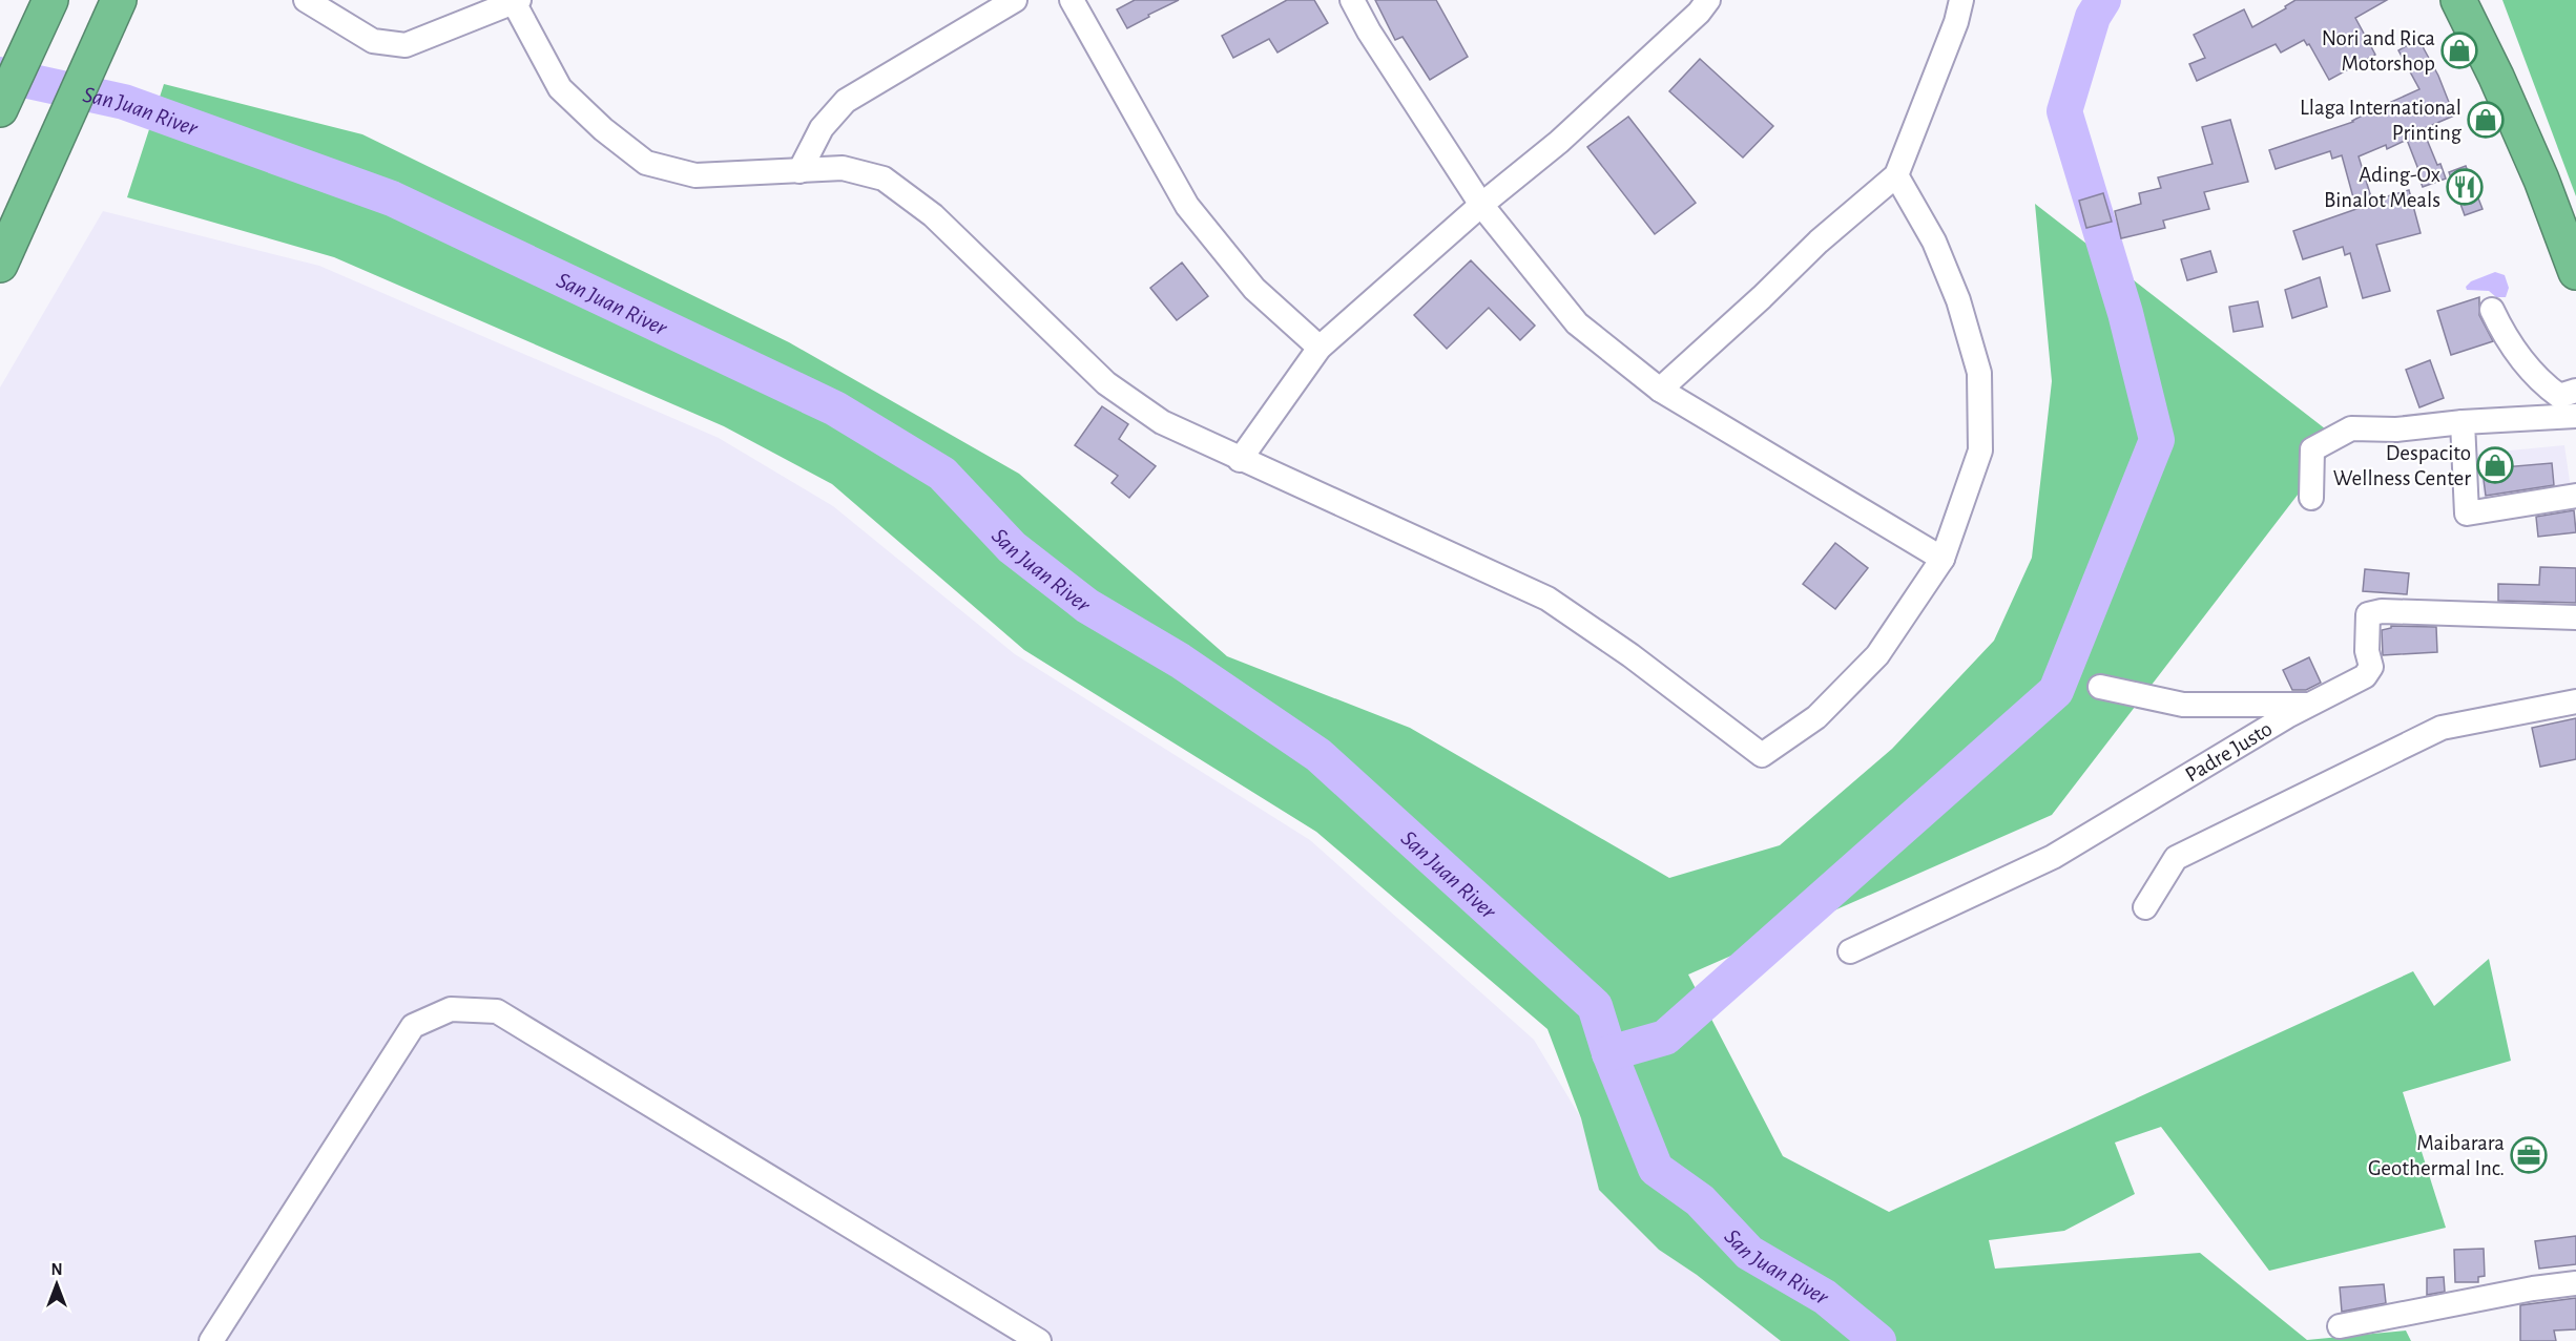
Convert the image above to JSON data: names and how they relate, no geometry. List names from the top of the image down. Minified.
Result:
{"streets":{"street":["Padre Justo"]},"water":["San Juan River"],"places":{"shop":["Nori and Rica Motorshop","Llaga International Printing","Despacito Wellness Center"],"restaurant":["Ading-Ox Binalot Meals"],"office":["Maibarara Geothermal Inc."]},"north":"top"}
